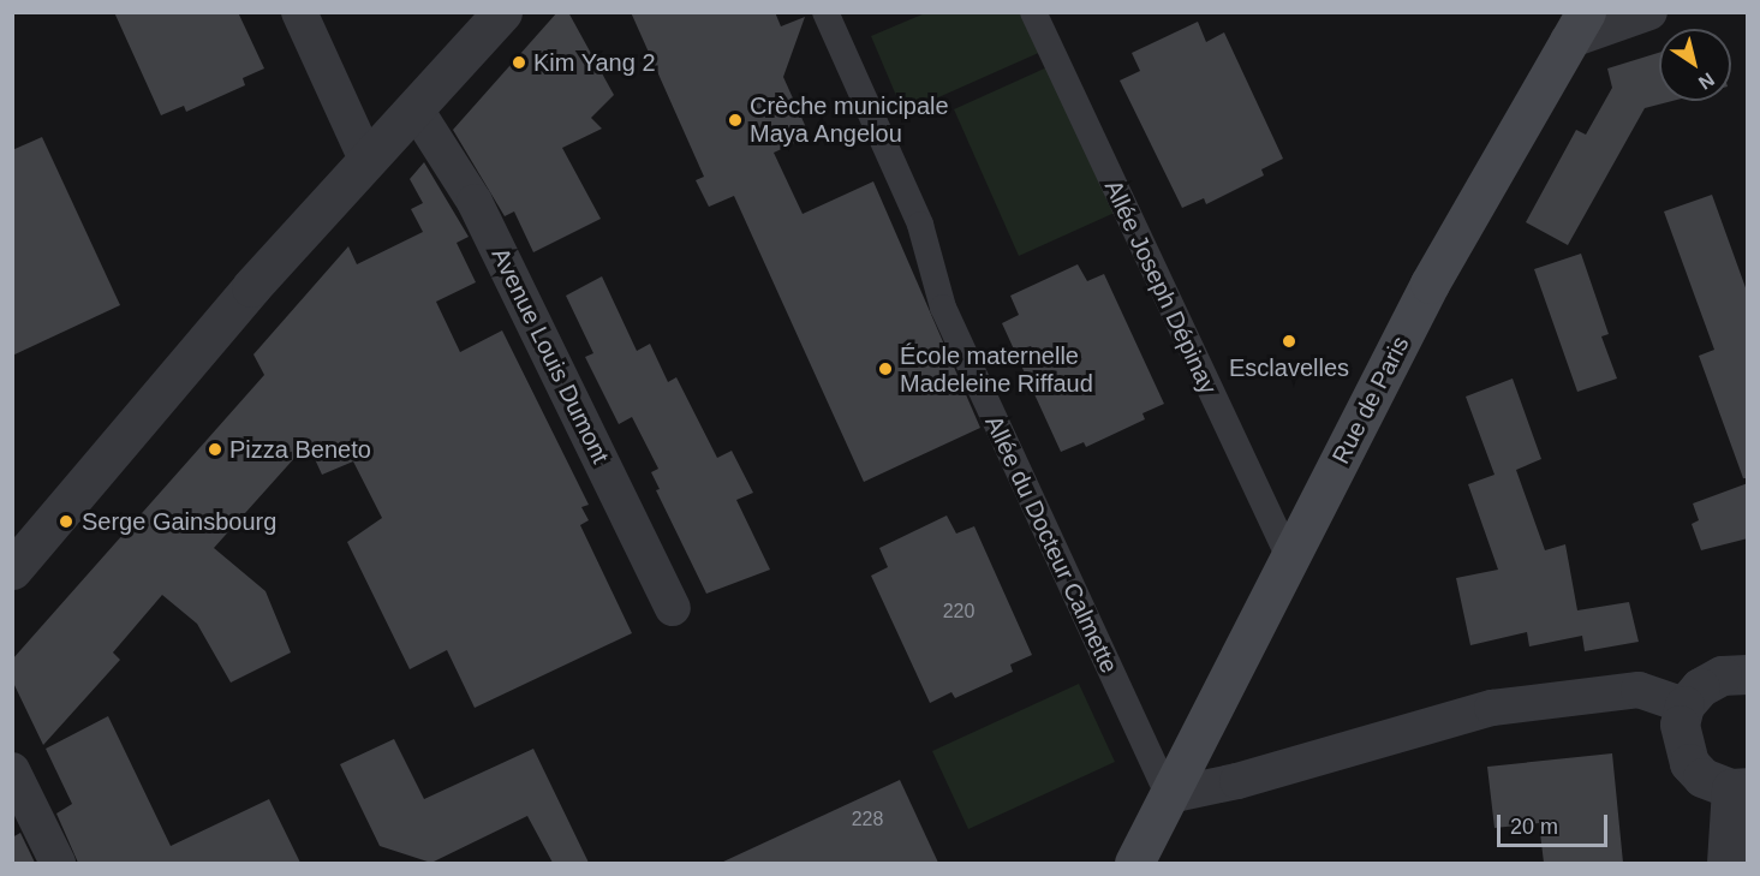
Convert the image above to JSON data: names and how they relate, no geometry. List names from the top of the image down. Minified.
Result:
{"streets":{"main road":["Rue de Paris"],"street":["Allée Joseph Dépinay","Avenue Louis Dumont","Allée du Docteur Calmette"]},"crossings":[["Allée Joseph Dépinay","Rue de Paris"],["Rue de Paris","Allée du Docteur Calmette"]],"places":["Kim Yang 2","Crèche municipale Maya Angelou","Esclavelles","École maternelle Madeleine Riffaud","Pizza Beneto","Serge Gainsbourg"],"house_numbers":["220","228"],"scale_bar":"20 m","north":"bottom right"}
